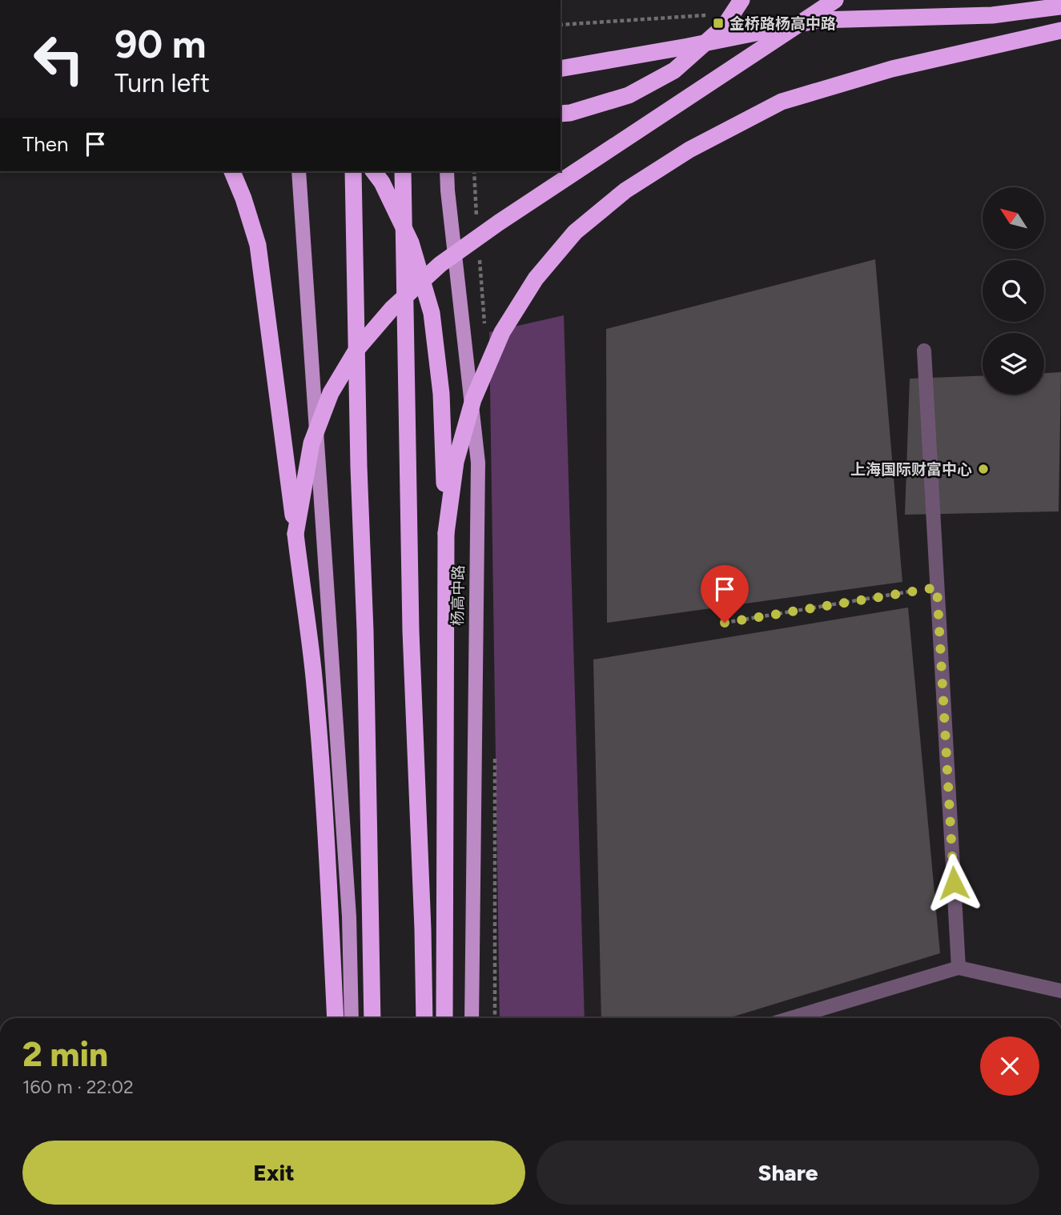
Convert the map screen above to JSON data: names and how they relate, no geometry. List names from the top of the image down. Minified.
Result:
{"streets":{"main road":["杨高中路"]},"places":{"transit":["金桥路杨高中路"],"other":["上海国际财富中心"]},"north":"top left","page":{"turn":["90 m","Turn left"],"then":"Then","heading":["2 min","160 m · 22:02"],"buttons":["Exit","Share"]}}
